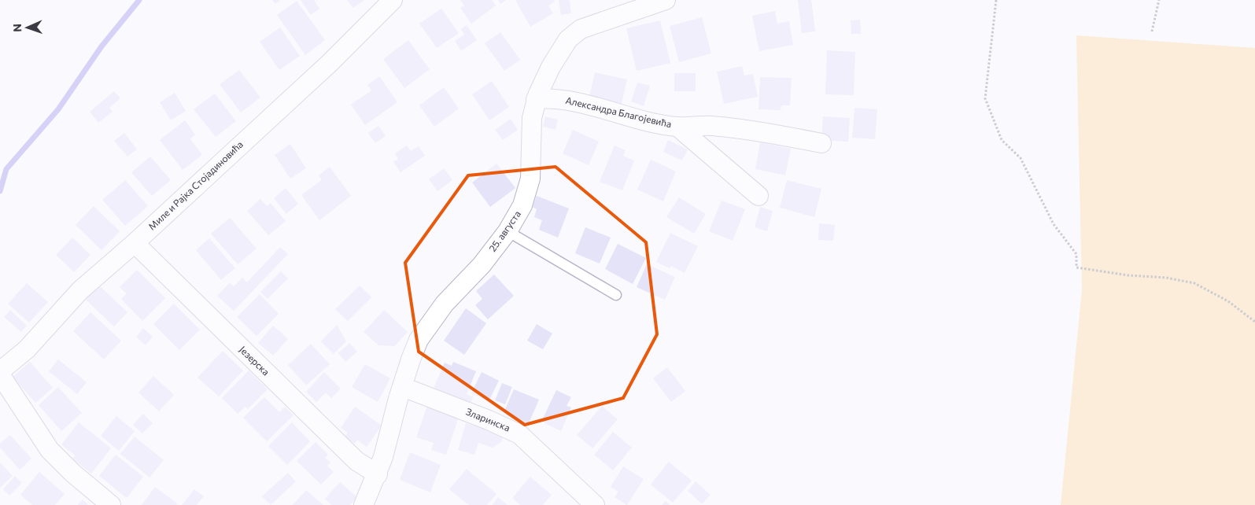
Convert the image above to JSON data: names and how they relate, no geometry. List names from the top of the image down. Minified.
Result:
{"streets":{"street":["Александра Благојевића","Миле и Рајка Стојадиновића","25. августа","Језерска","Зларинска"]},"crossings":[["Александра Благојевића","25. августа"],["Миле и Рајка Стојадиновића","Језерска"],["25. августа","Језерска"],["25. августа","Зларинска"]],"north":"left"}
